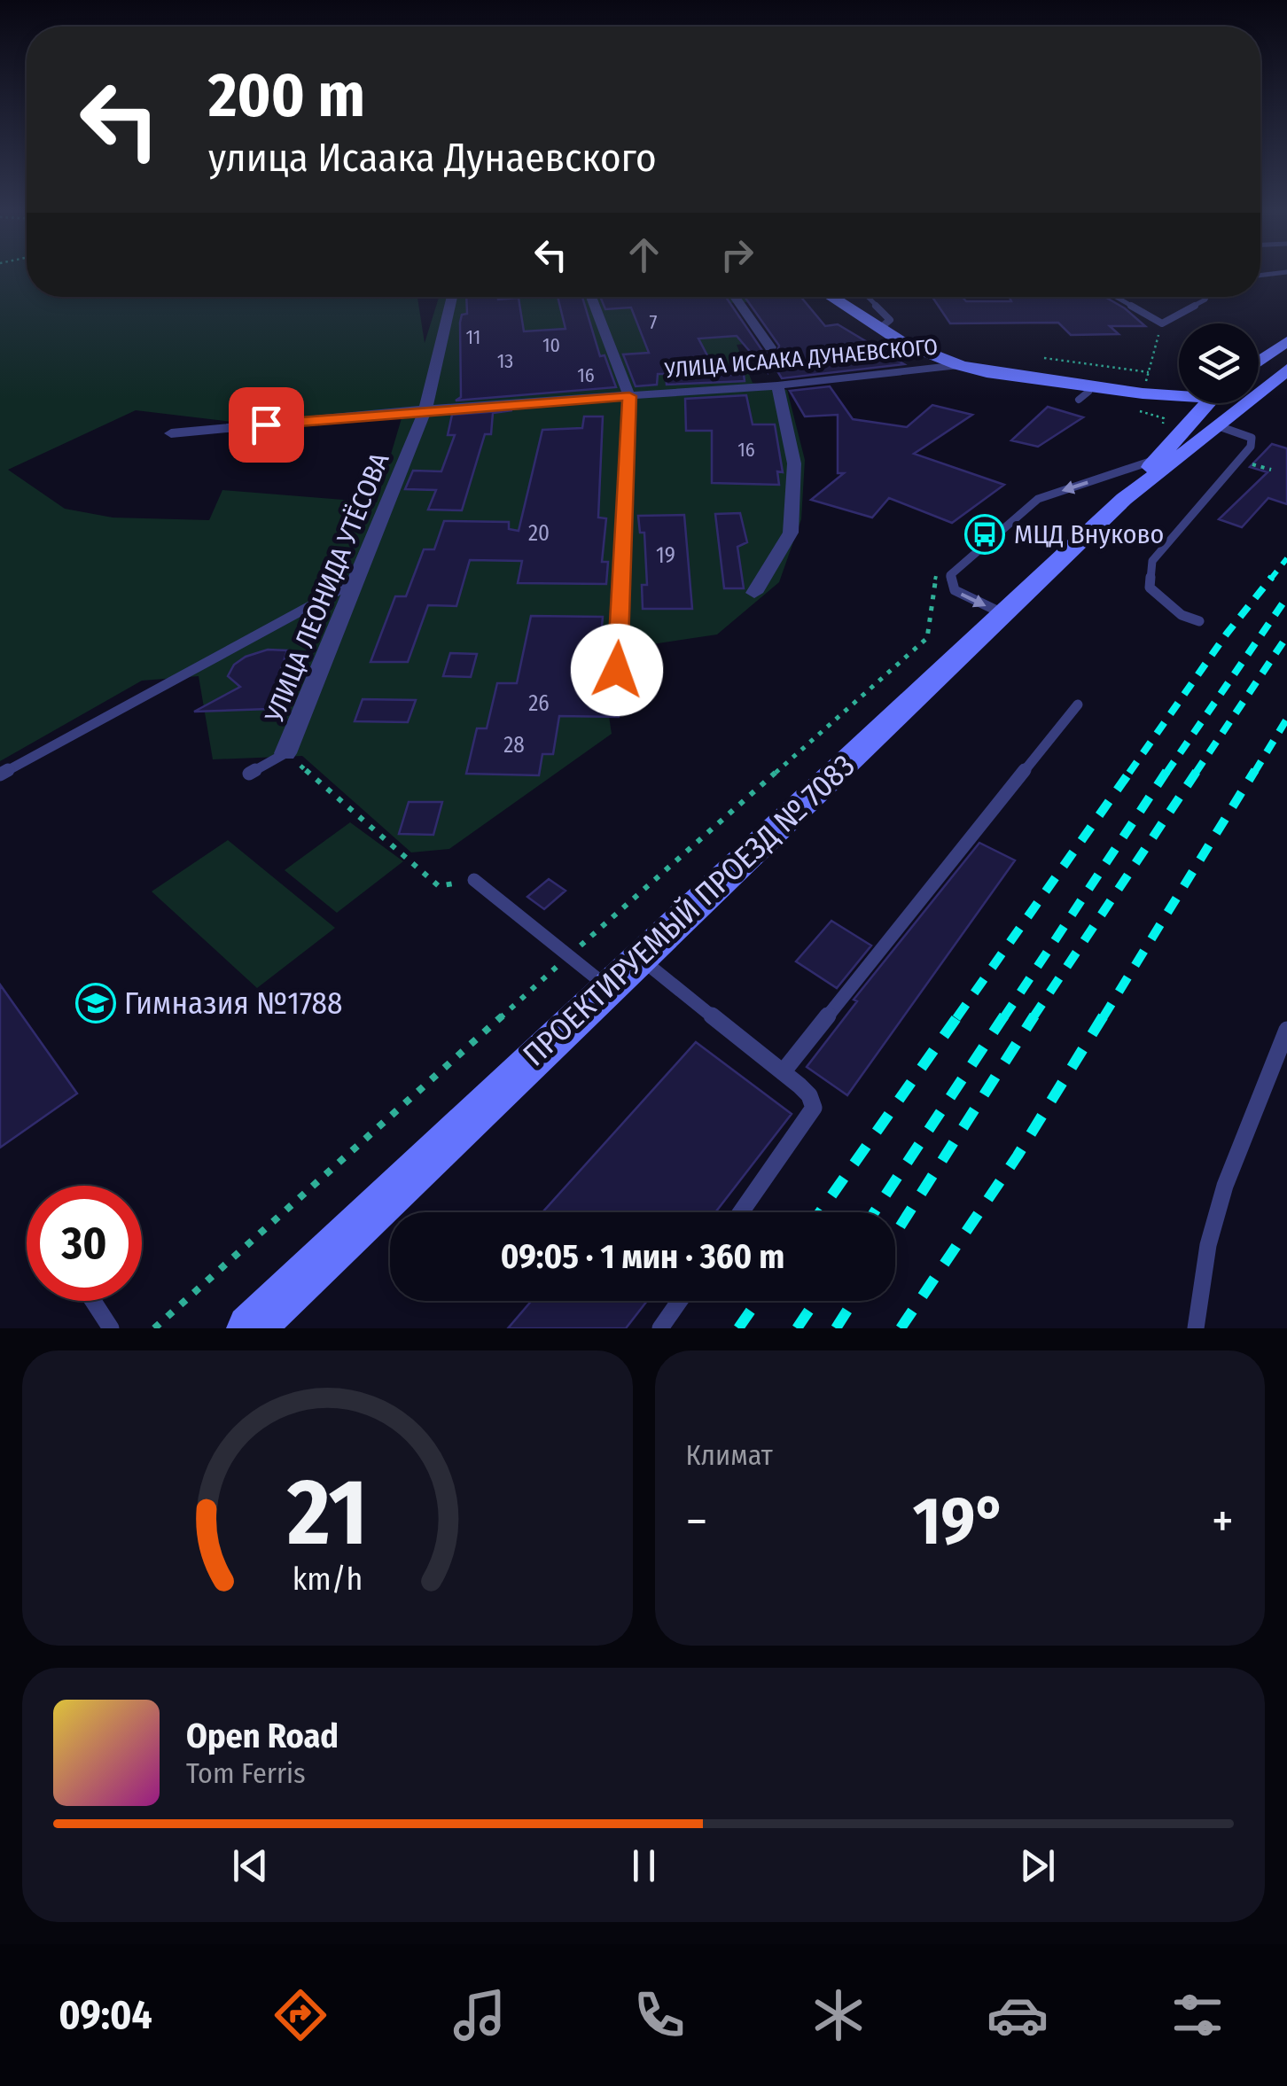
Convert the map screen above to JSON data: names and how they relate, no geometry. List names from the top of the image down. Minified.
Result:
{"streets":{"main road":["ПРОЕКТИРУЕМЫЙ ПРОЕЗД № 7083"],"street":["УЛИЦА ИСААКА ДУНАЕВСКОГО","УЛИЦА ЛЕОНИДА УТЁСОВА"]},"crossings":[["УЛИЦА ИСААКА ДУНАЕВСКОГО","УЛИЦА ЛЕОНИДА УТЁСОВА"]],"places":{"bus stop":["МЦД Внуково"],"school or university":["Гимназия №1788"]},"house_numbers":["7","11","10","13","16","16","20","19","26","28"],"page":{"turn":["200 m","улица Исаака Дунаевского"],"limit":"30","trip":"09:05 · 1 мин · 360 m","tile":"Климат","heat":["−","19°","+"],"song":["Open Road","Tom Ferris"],"tabs":"09:04","gauge":["21","km/h"]}}
